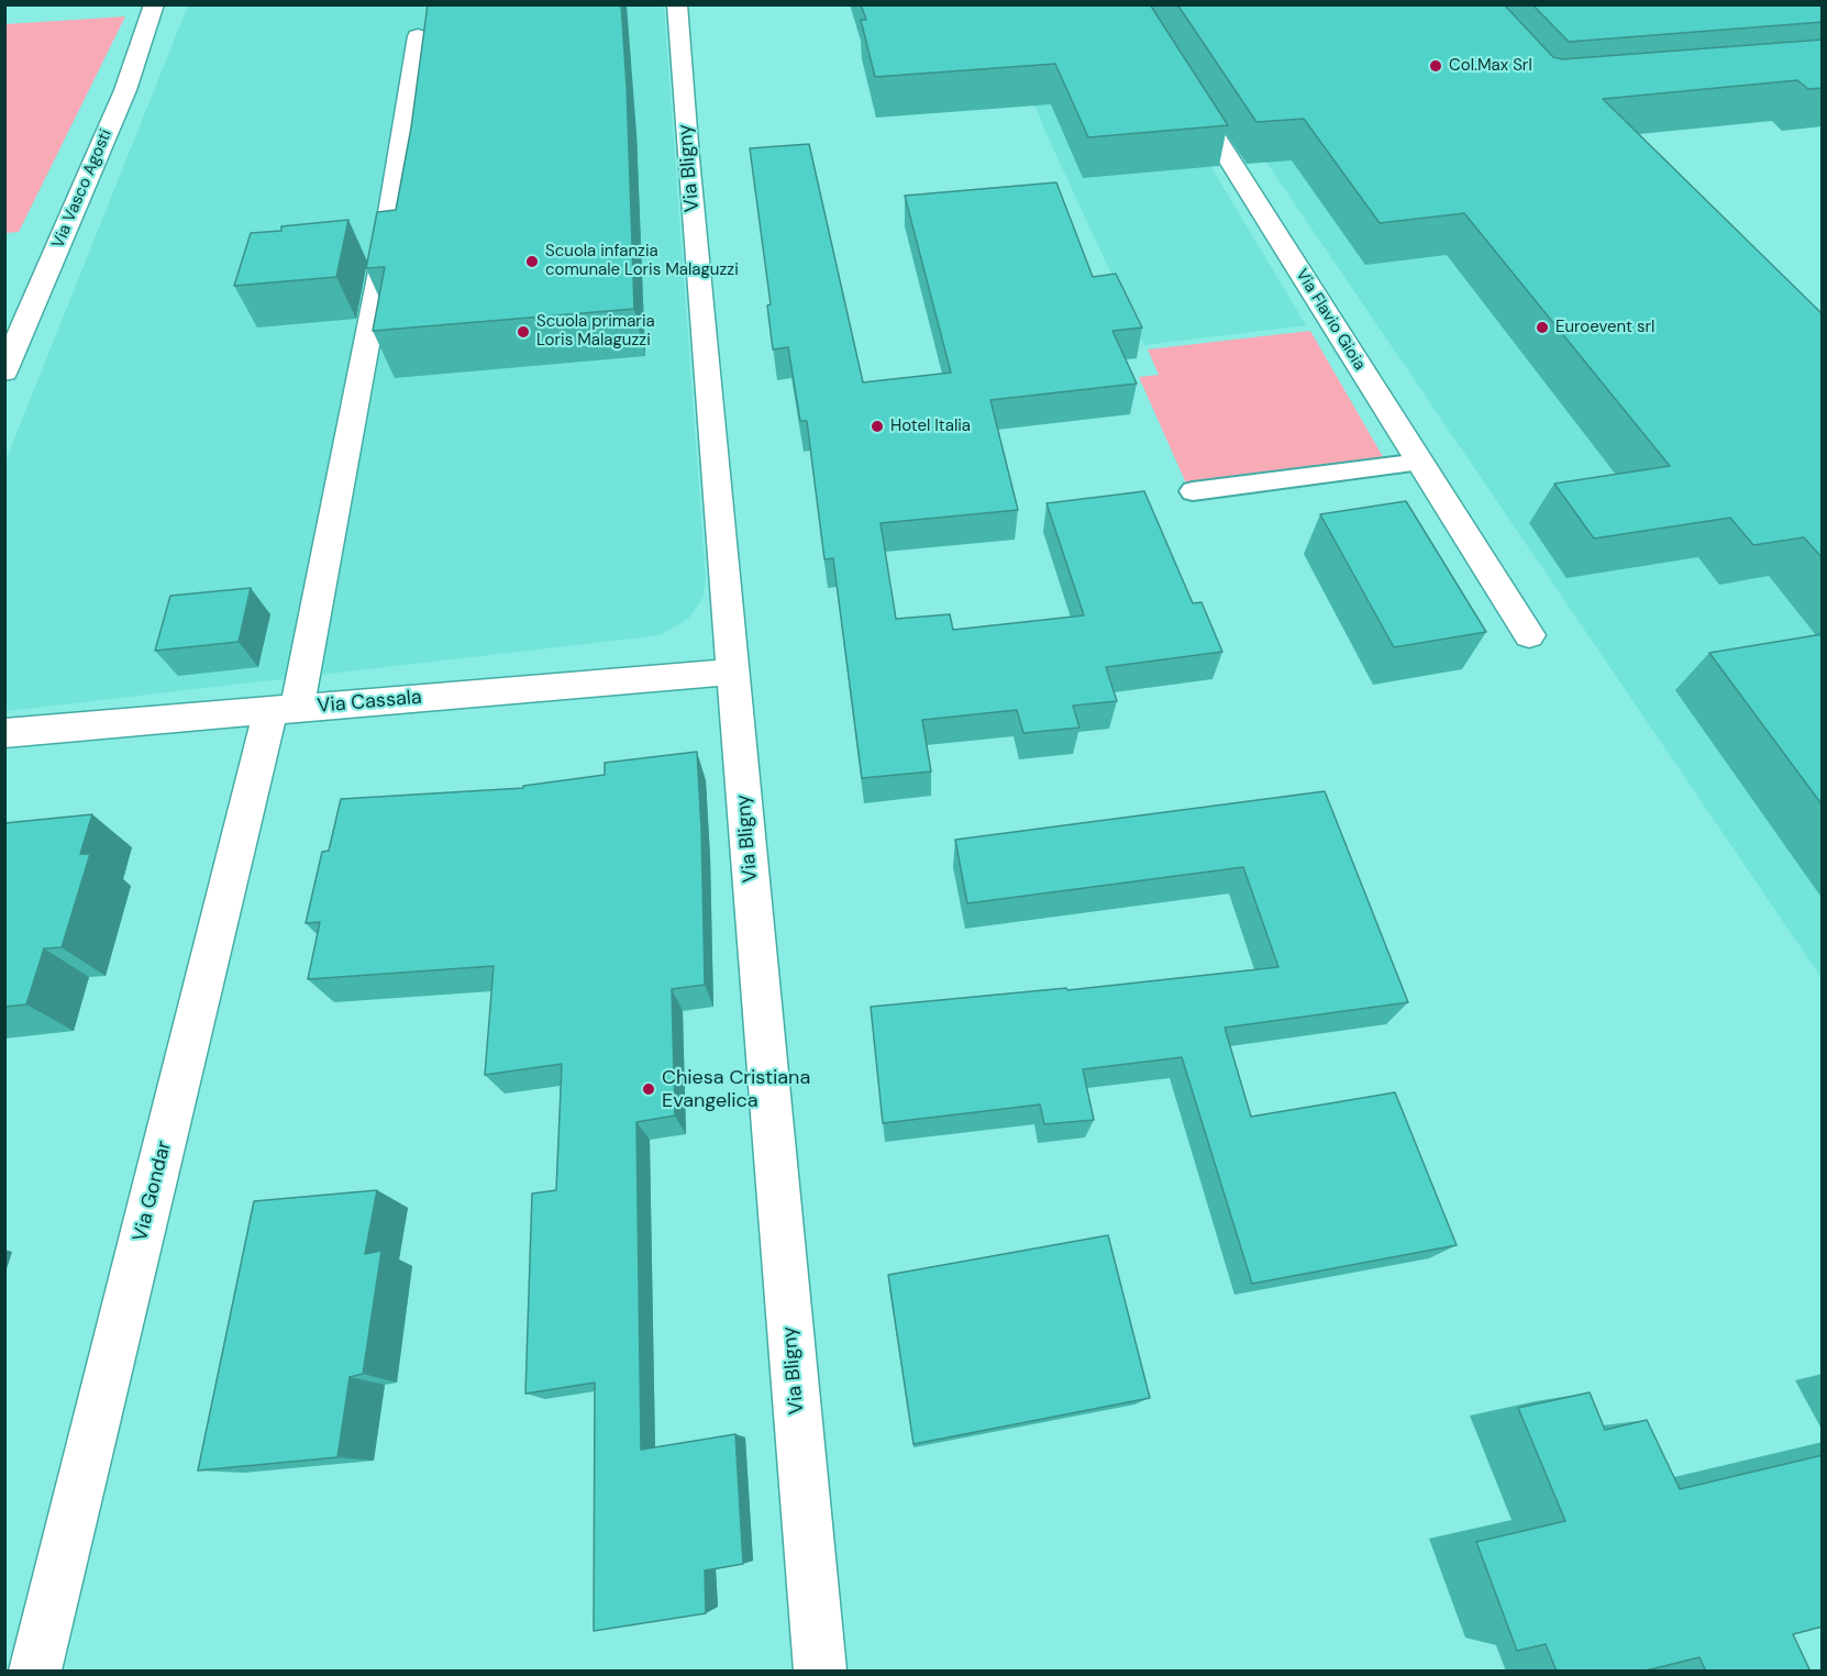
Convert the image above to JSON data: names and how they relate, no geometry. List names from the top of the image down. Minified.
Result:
{"streets":{"street":["Via Bligny","Via Vasco Agosti","Via Flavio Gioia","Via Cassala","Via Gondar"]},"crossings":[["Via Bligny","Via Cassala"],["Via Cassala","Via Gondar"]],"places":["Col.Max Srl","Scuola infanzia comunale Loris Malaguzzi","Euroevent srl","Scuola primaria Loris Malaguzzi","Hotel Italia","Chiesa Cristiana Evangelica"]}
